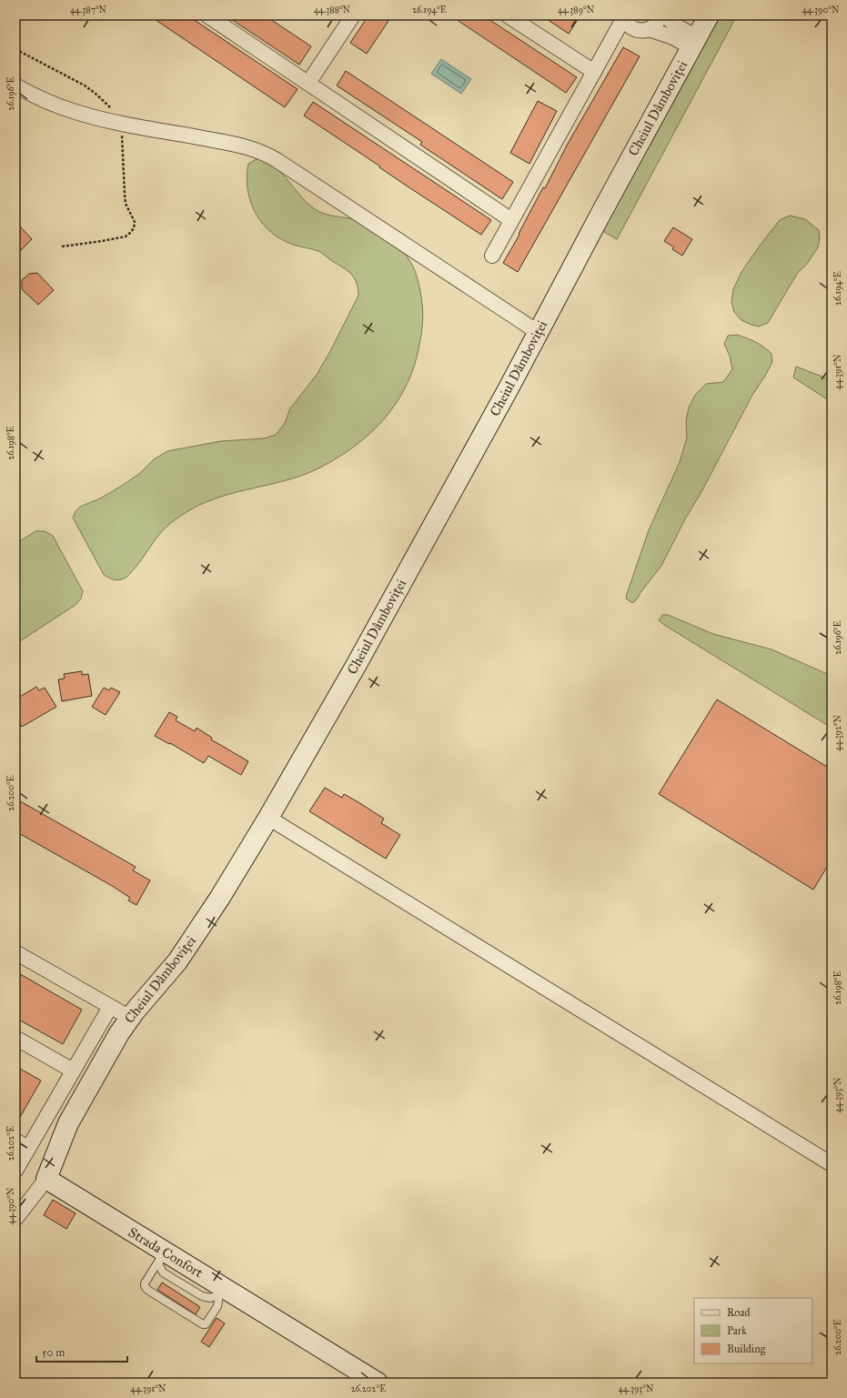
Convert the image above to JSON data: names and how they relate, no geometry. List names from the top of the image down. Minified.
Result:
{"streets":{"street":["Cheiul Dâmboviței","Strada Confort"]},"crossings":[["Cheiul Dâmboviței","Strada Confort"]],"legend":["Road","Park","Building"],"scale_bar":"50 m","coordinates":["44.387°N","44.388°N","26.194°E","44.389°N","44.390°N","26.196°E","44.391°N","26.198°E","44.392°N","26.200°E","44.393°N","26.202°E"]}
